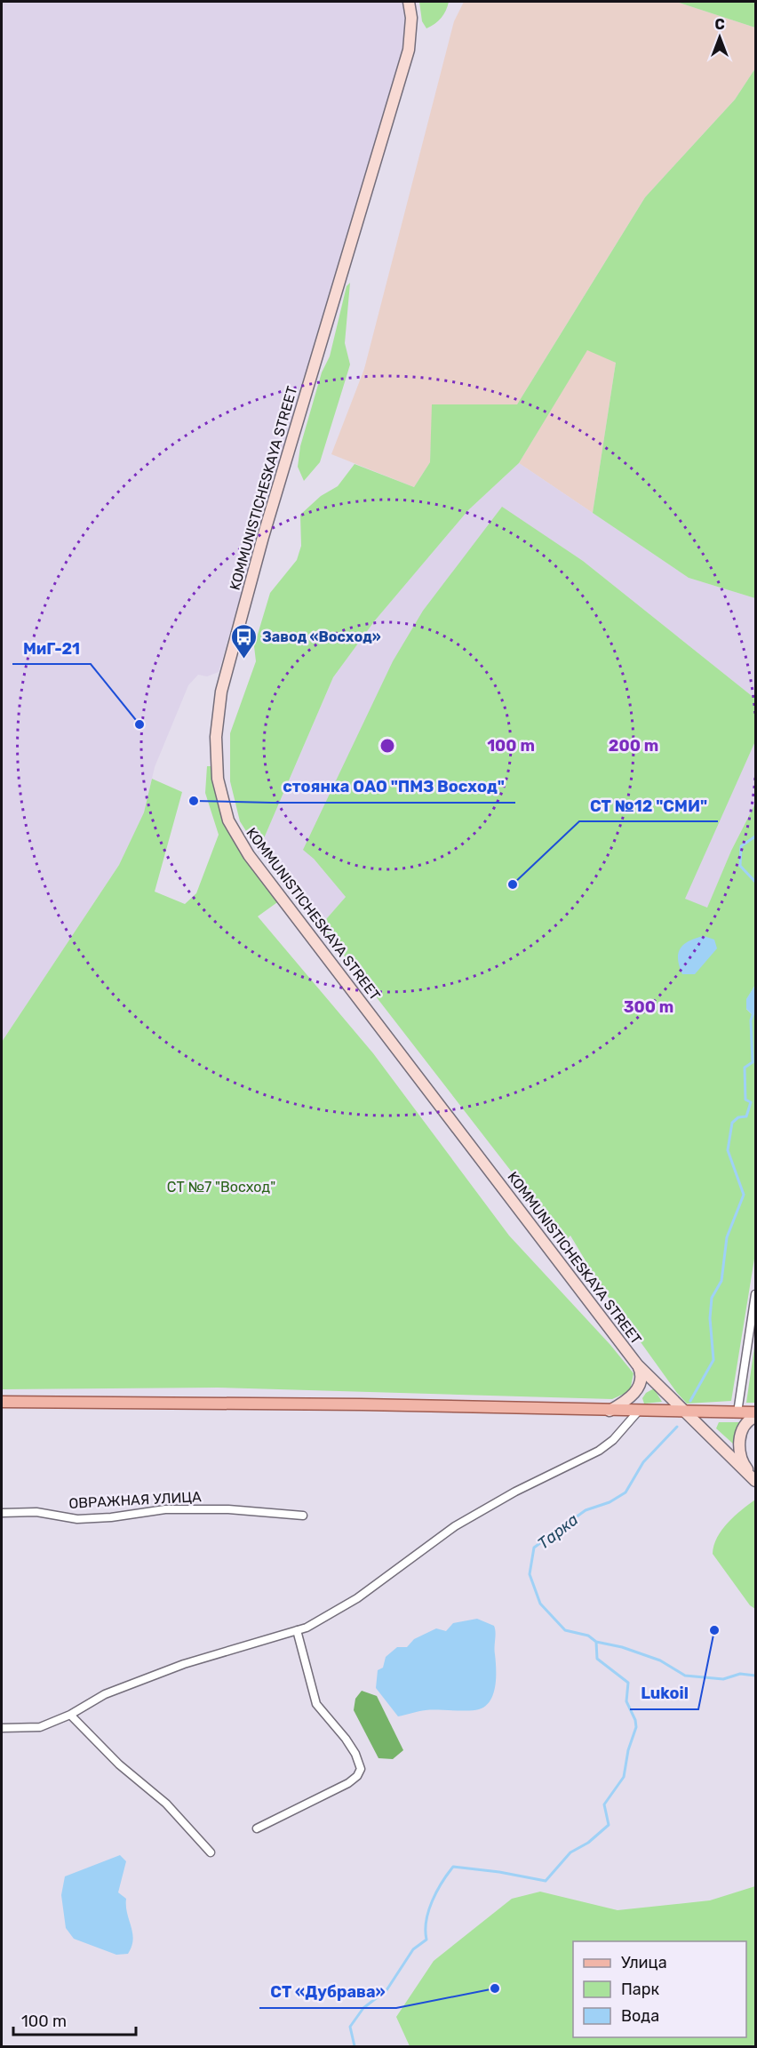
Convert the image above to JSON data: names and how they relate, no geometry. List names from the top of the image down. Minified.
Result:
{"streets":{"main road":["KOMMUNISTICHESKAYA STREET"],"street":["ОВРАЖНАЯ УЛИЦА"]},"water":["Тарка"],"parks":["СТ №7 \"Восход\""],"places":{"bus stop":["Завод «Восход»"],"other":["МиГ-21","стоянка ОАО \"ПМЗ Восход\"","СТ №12 \"СМИ\"","Lukoil","СТ «Дубрава»"]},"legend":["Улица","Парк","Вода"],"scale_bar":"100 m","north":"top","rings":["100 m","200 m","300 m"]}
